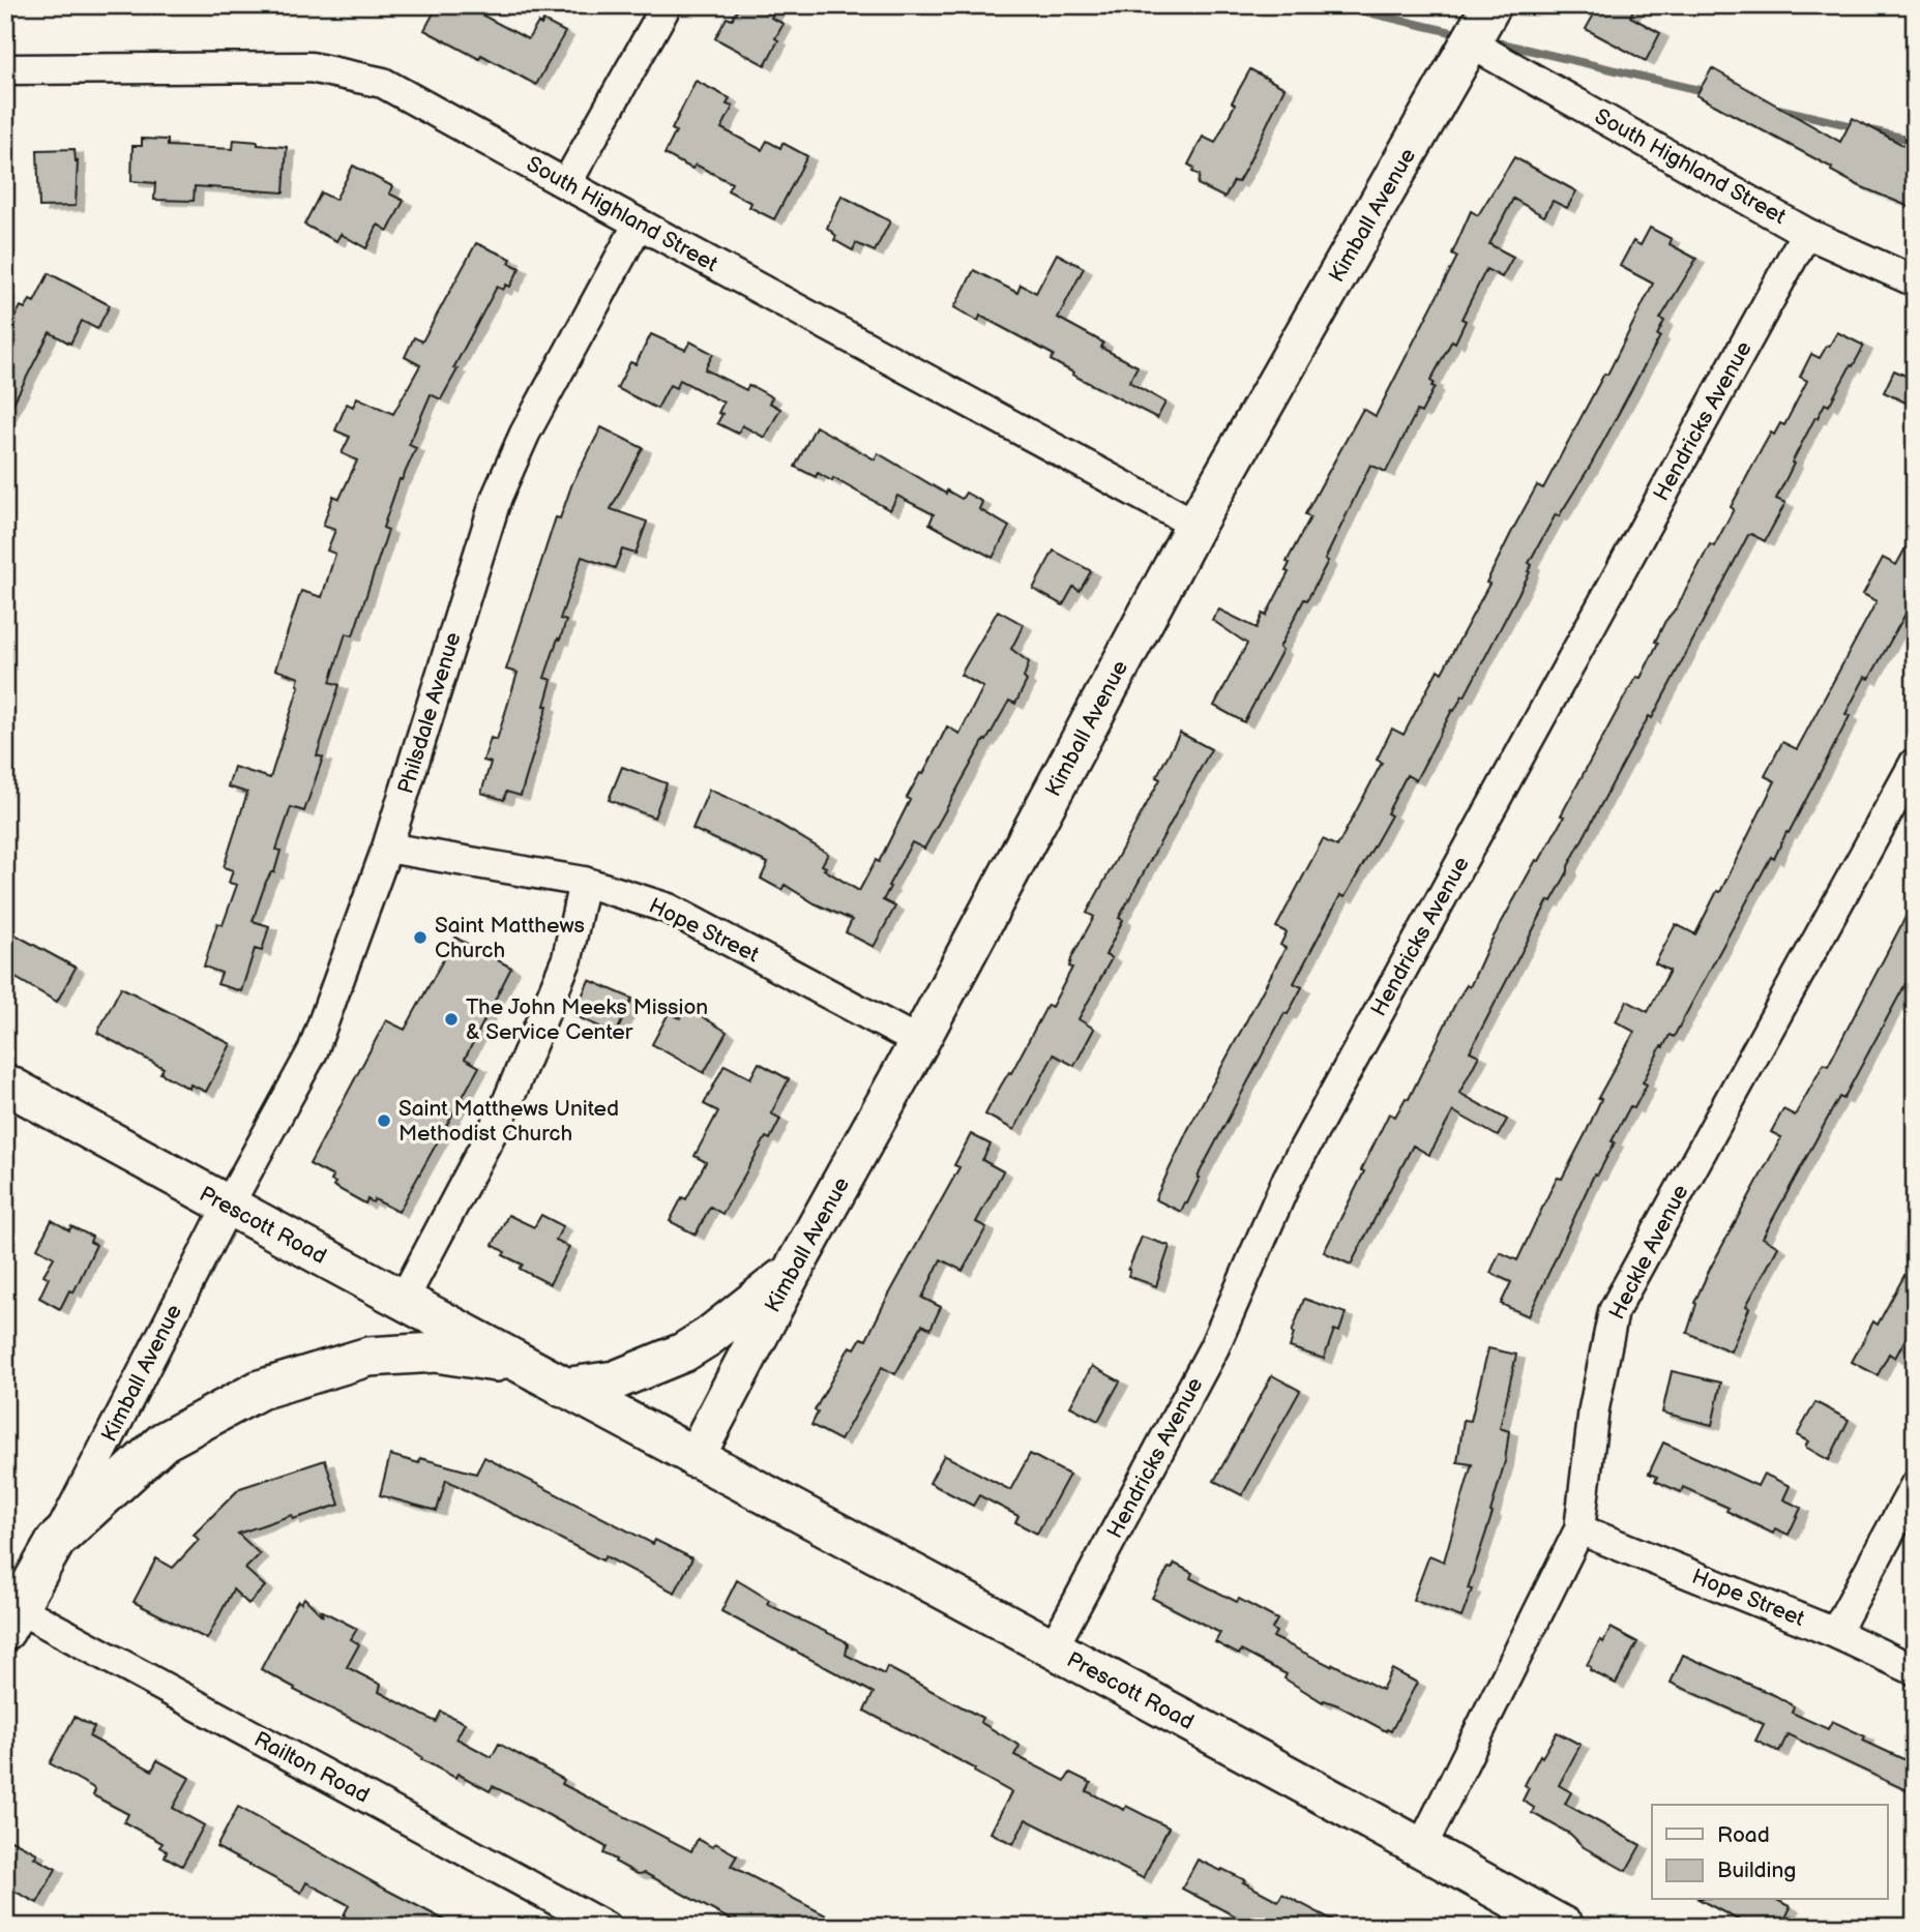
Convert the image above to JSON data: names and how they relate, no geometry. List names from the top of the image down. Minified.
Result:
{"streets":{"main road":["Kimball Avenue","Prescott Road"],"street":["South Highland Street","Hendricks Avenue","Philsdale Avenue","Hope Street","Heckle Avenue","Railton Road"]},"crossings":[["South Highland Street","Kimball Avenue"],["South Highland Street","Hendricks Avenue"],["South Highland Street","Philsdale Avenue"],["Kimball Avenue","Philsdale Avenue"],["Kimball Avenue","Hope Street"],["Kimball Avenue","Prescott Road"],["Kimball Avenue","Railton Road"],["Hendricks Avenue","Prescott Road"],["Philsdale Avenue","Hope Street"],["Philsdale Avenue","Prescott Road"],["Hope Street","Heckle Avenue"],["Prescott Road","Heckle Avenue"]],"places":["Saint Matthews Church","The John Meeks Mission & Service Center","Saint Matthews United Methodist Church"],"legend":["Road","Building"]}
